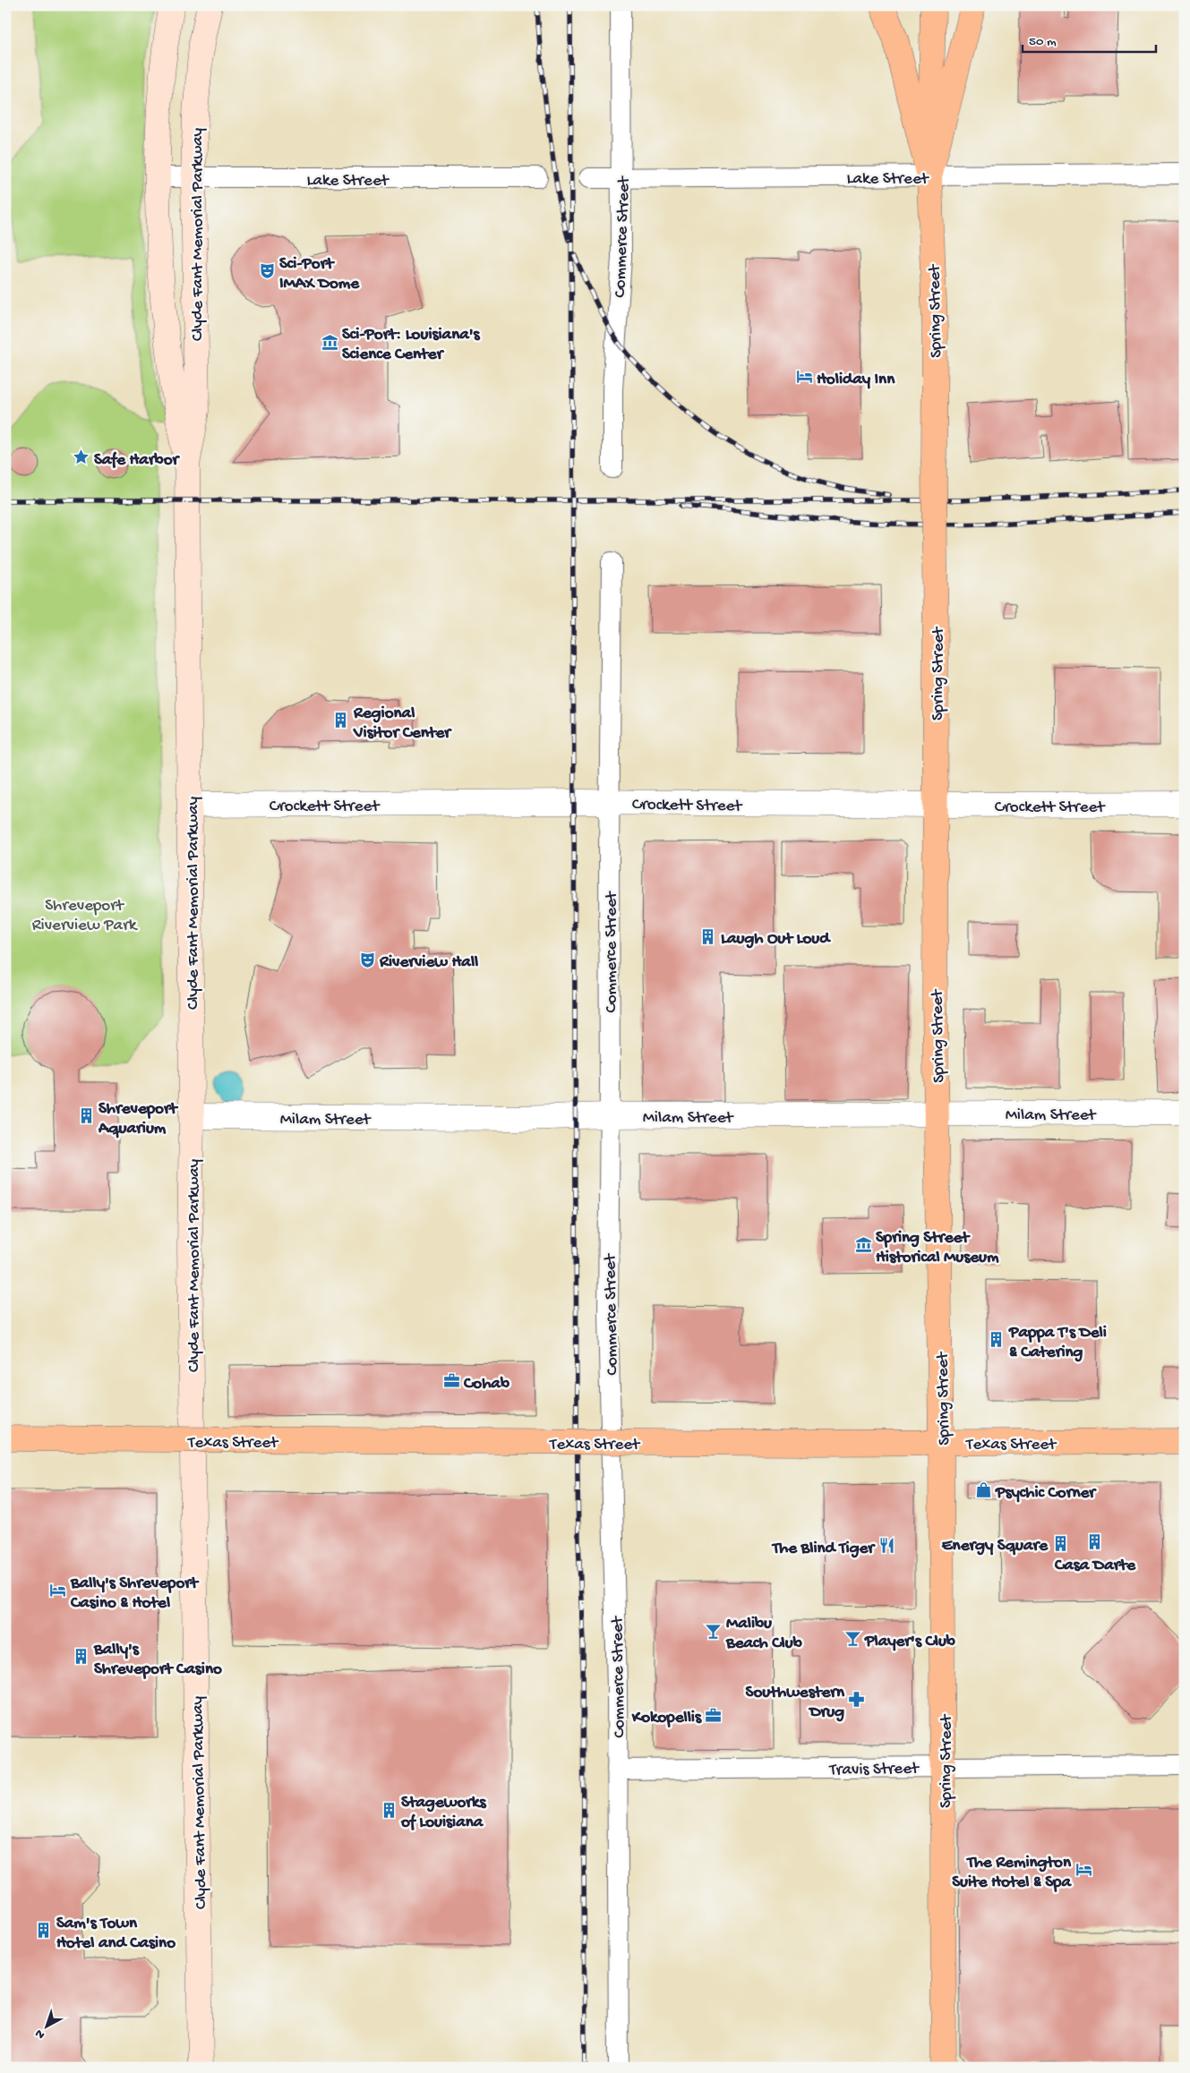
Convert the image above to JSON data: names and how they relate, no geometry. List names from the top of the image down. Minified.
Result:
{"streets":{"main road":["Clyde Fant Memorial Parkway","Spring Street","Texas Street"],"street":["Lake Street","Commerce Street","Crockett Street","Milam Street","Travis Street"]},"crossings":[["Lake Street","Clyde Fant Memorial Parkway"],["Lake Street","Commerce Street"],["Lake Street","Spring Street"],["Clyde Fant Memorial Parkway","Crockett Street"],["Clyde Fant Memorial Parkway","Milam Street"],["Commerce Street","Crockett Street"],["Commerce Street","Milam Street"],["Commerce Street","Travis Street"],["Spring Street","Crockett Street"],["Spring Street","Milam Street"],["Spring Street","Texas Street"],["Spring Street","Travis Street"]],"parks":["Shreveport Riverview Park"],"places":{"theatre":["Sci-Port IMAX Dome","Riverview Hall"],"museum":["Sci-Port: Louisiana's Science Center","Spring Street Historical Museum"],"hotel":["Holiday Inn","Bally's Shreveport Casino & Hotel","The Remington Suite Hotel & Spa"],"place":["Safe Harbor"],"building":["Regional Visitor Center","Laugh Out Loud","Shreveport Aquarium","Pappa T's Deli & Catering","Casa Darte","Energy Square","Bally's Shreveport Casino","Stageworks of Louisiana","Sam's Town Hotel and Casino"],"office":["Cohab","Kokopellis"],"shop":["Psychic Corner"],"restaurant":["The Blind Tiger"],"bar":["Malibu Beach Club","Player's Club"],"pharmacy":["Southwestern Drug"]},"scale_bar":"50 m","north":"bottom left"}
